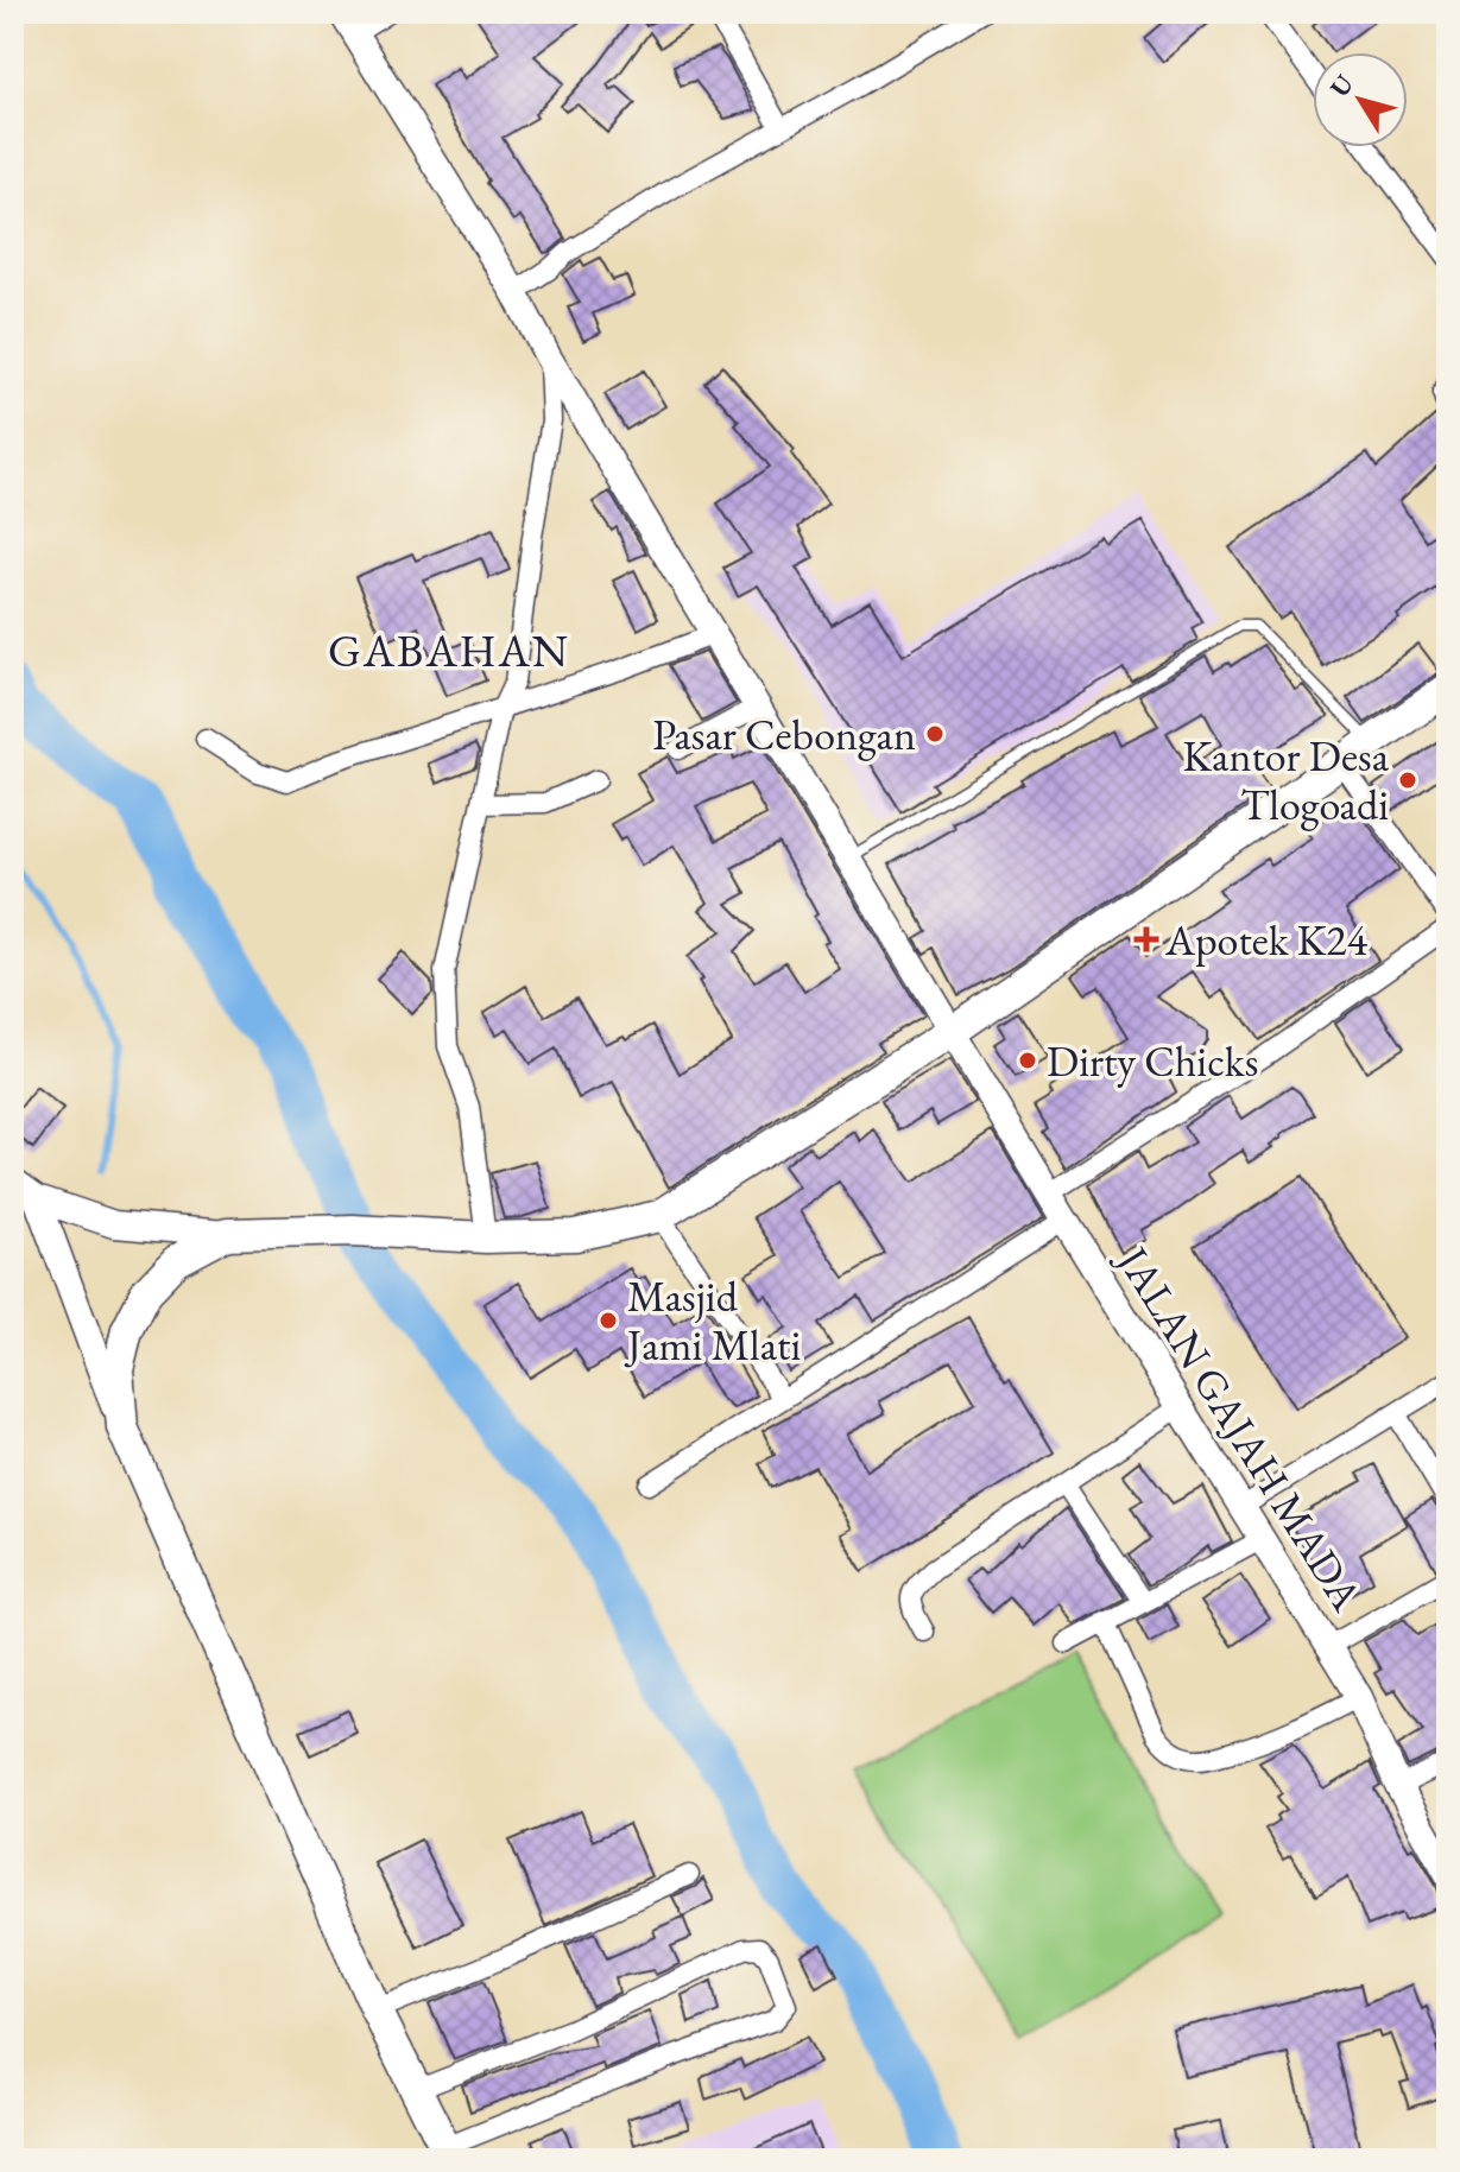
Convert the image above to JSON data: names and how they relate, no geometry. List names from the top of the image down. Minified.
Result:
{"streets":{"main road":["JALAN GAJAH MADA"]},"districts":["GABAHAN"],"places":{"other":["Pasar Cebongan","Kantor Desa Tlogoadi","Dirty Chicks","Masjid Jami Mlati"],"health":["Apotek K24"]},"north":"top left"}
